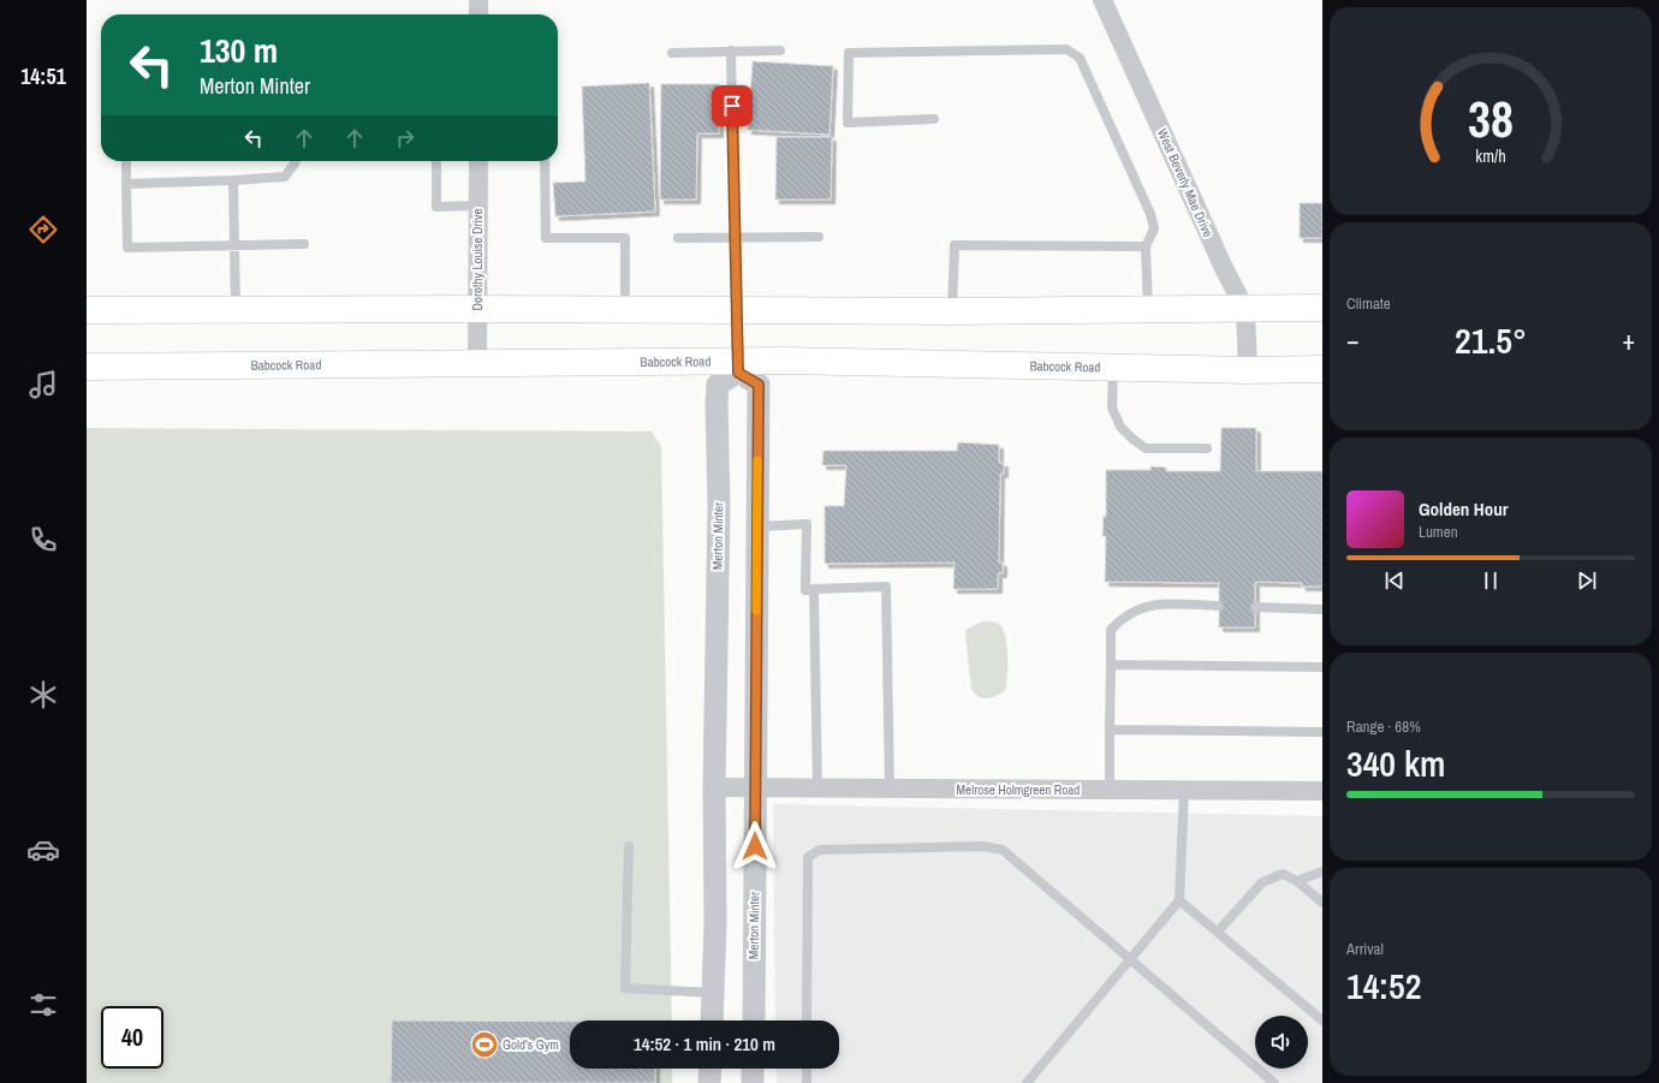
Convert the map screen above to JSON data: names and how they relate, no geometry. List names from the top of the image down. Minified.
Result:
{"streets":{"main road":["Babcock Road"],"street":["West Beverly Mae Drive","Dorothy Louise Drive","Merton Minter","Melrose Holmgreen Road"]},"crossings":[["West Beverly Mae Drive","Babcock Road"],["Dorothy Louise Drive","Babcock Road"],["Babcock Road","Merton Minter"],["Merton Minter","Melrose Holmgreen Road"]],"places":{"sports":["Gold's Gym"]},"page":{"tabs":"14:51","turn":["130 m","Merton Minter"],"tile":["Climate",["Range · 68%","340 km"],["Arrival","14:52"]],"heat":["−","21.5°","+"],"song":["Golden Hour","Lumen"],"limit":"40","trip":"14:52 · 1 min · 210 m","gauge":["38","km/h"]}}
